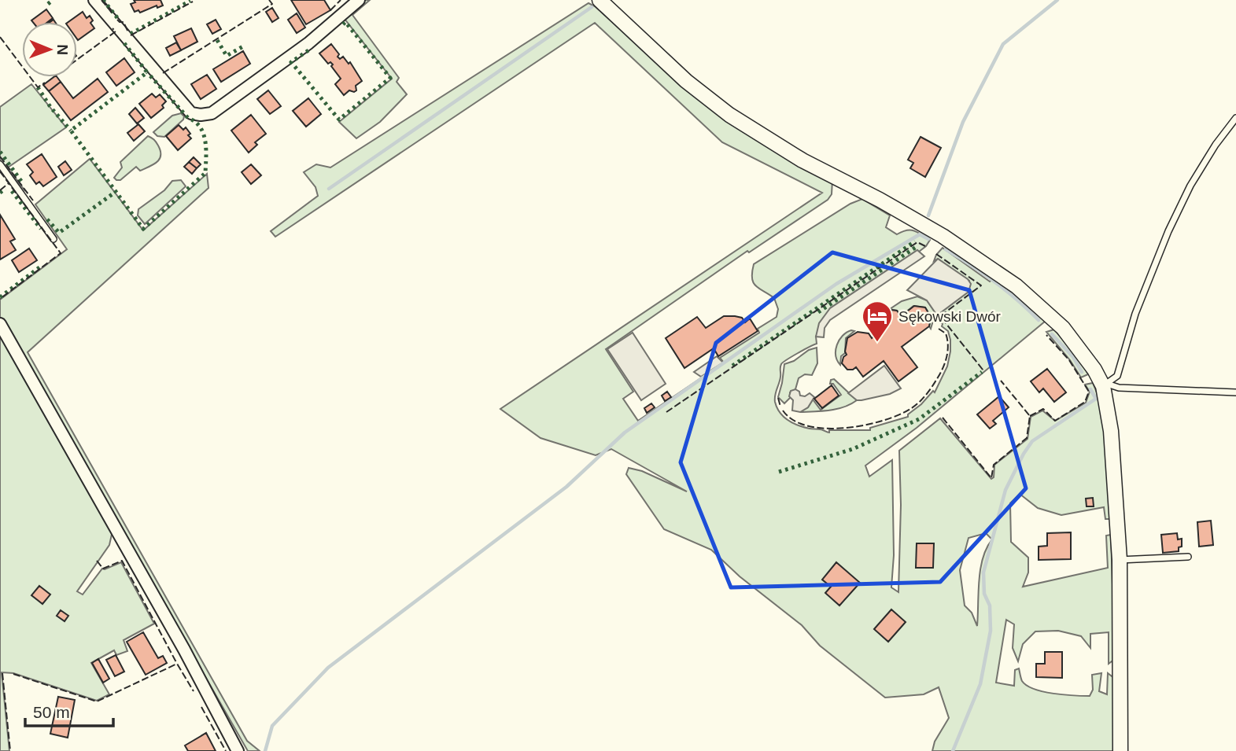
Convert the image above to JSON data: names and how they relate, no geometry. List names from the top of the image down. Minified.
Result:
{"places":{"hotel":["Sękowski Dwór"]},"scale_bar":"50 m","north":"right"}
